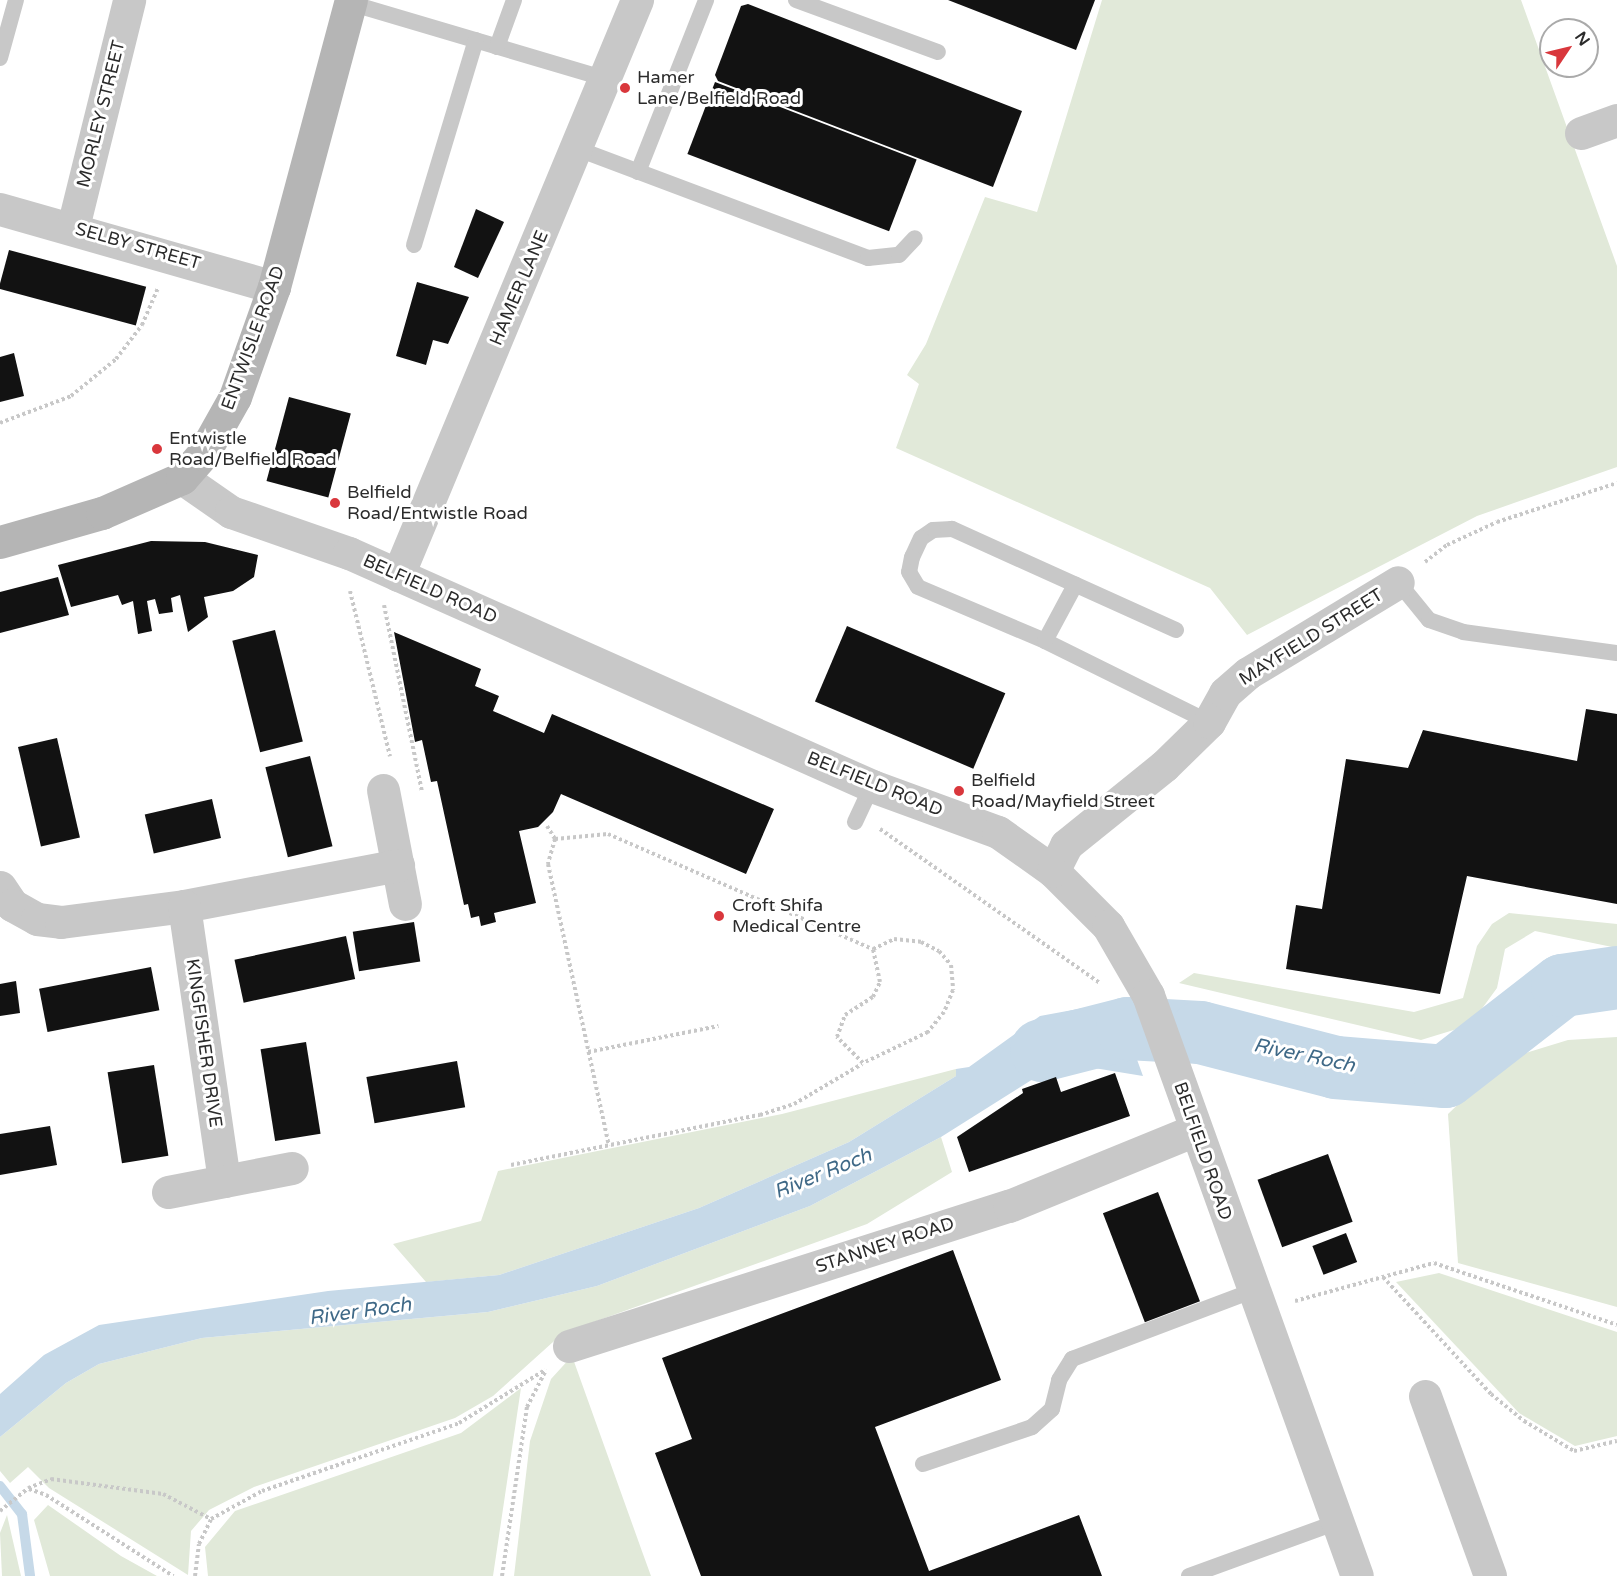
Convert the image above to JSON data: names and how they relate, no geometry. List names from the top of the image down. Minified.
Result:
{"streets":{"main road":["ENTWISLE ROAD"],"street":["MORLEY STREET","SELBY STREET","HAMER LANE","BELFIELD ROAD","MAYFIELD STREET","KINGFISHER DRIVE","STANNEY ROAD"]},"crossings":[["MORLEY STREET","SELBY STREET"],["SELBY STREET","ENTWISLE ROAD"],["HAMER LANE","BELFIELD ROAD"],["ENTWISLE ROAD","BELFIELD ROAD"],["BELFIELD ROAD","MAYFIELD STREET"],["BELFIELD ROAD","STANNEY ROAD"]],"water":["River Roch"],"places":["Hamer Lane/Belfield Road","Entwistle Road/Belfield Road","Belfield Road/Entwistle Road","Belfield Road/Mayfield Street","Croft Shifa Medical Centre"],"north":"top right"}
